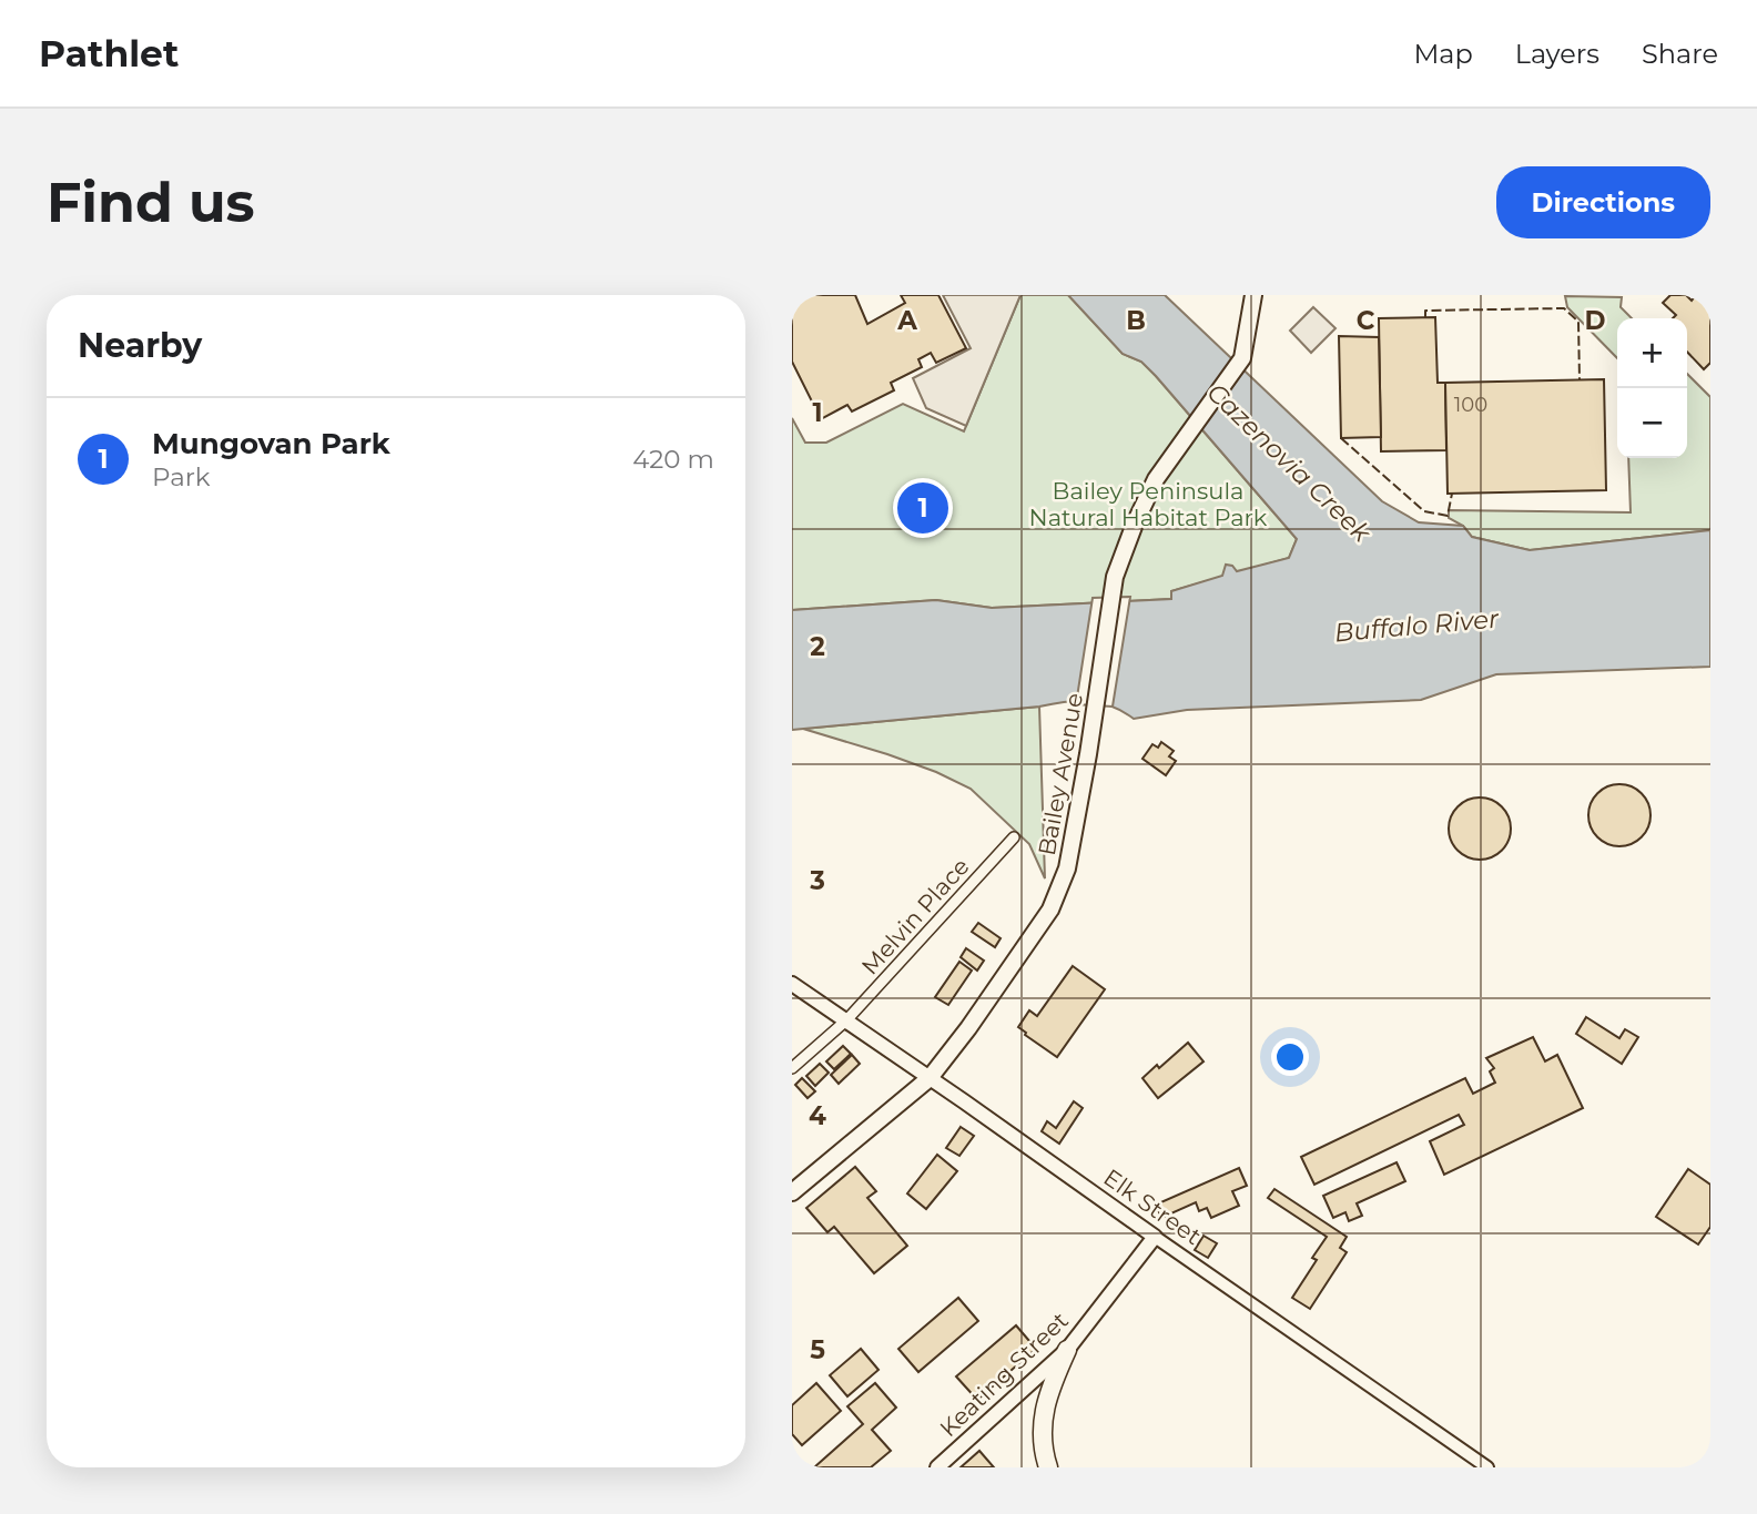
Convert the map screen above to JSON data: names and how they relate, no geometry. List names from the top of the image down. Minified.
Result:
{"streets":{"main road":["Bailey Avenue","Elk Street","Keating Street"],"street":["Melvin Place"]},"crossings":[["Bailey Avenue","Elk Street"],["Melvin Place","Elk Street"],["Elk Street","Keating Street"]],"water":["Cazenovia Creek","Buffalo River"],"parks":["Bailey Peninsula Natural Habitat Park"],"house_numbers":["100"],"page":{"header":"Pathlet","nav":["Map","Layers","Share"],"buttons":"Directions","title":"Find us","heading":"Nearby","map_buttons":["+","−"],"list":[{"mark":"1","name":"Mungovan Park","note":"Park","value":"420 m"}],"pins":"1"},"grid":{"columns":["A","B","C","D"],"rows":["1","2","3","4","5"]}}
